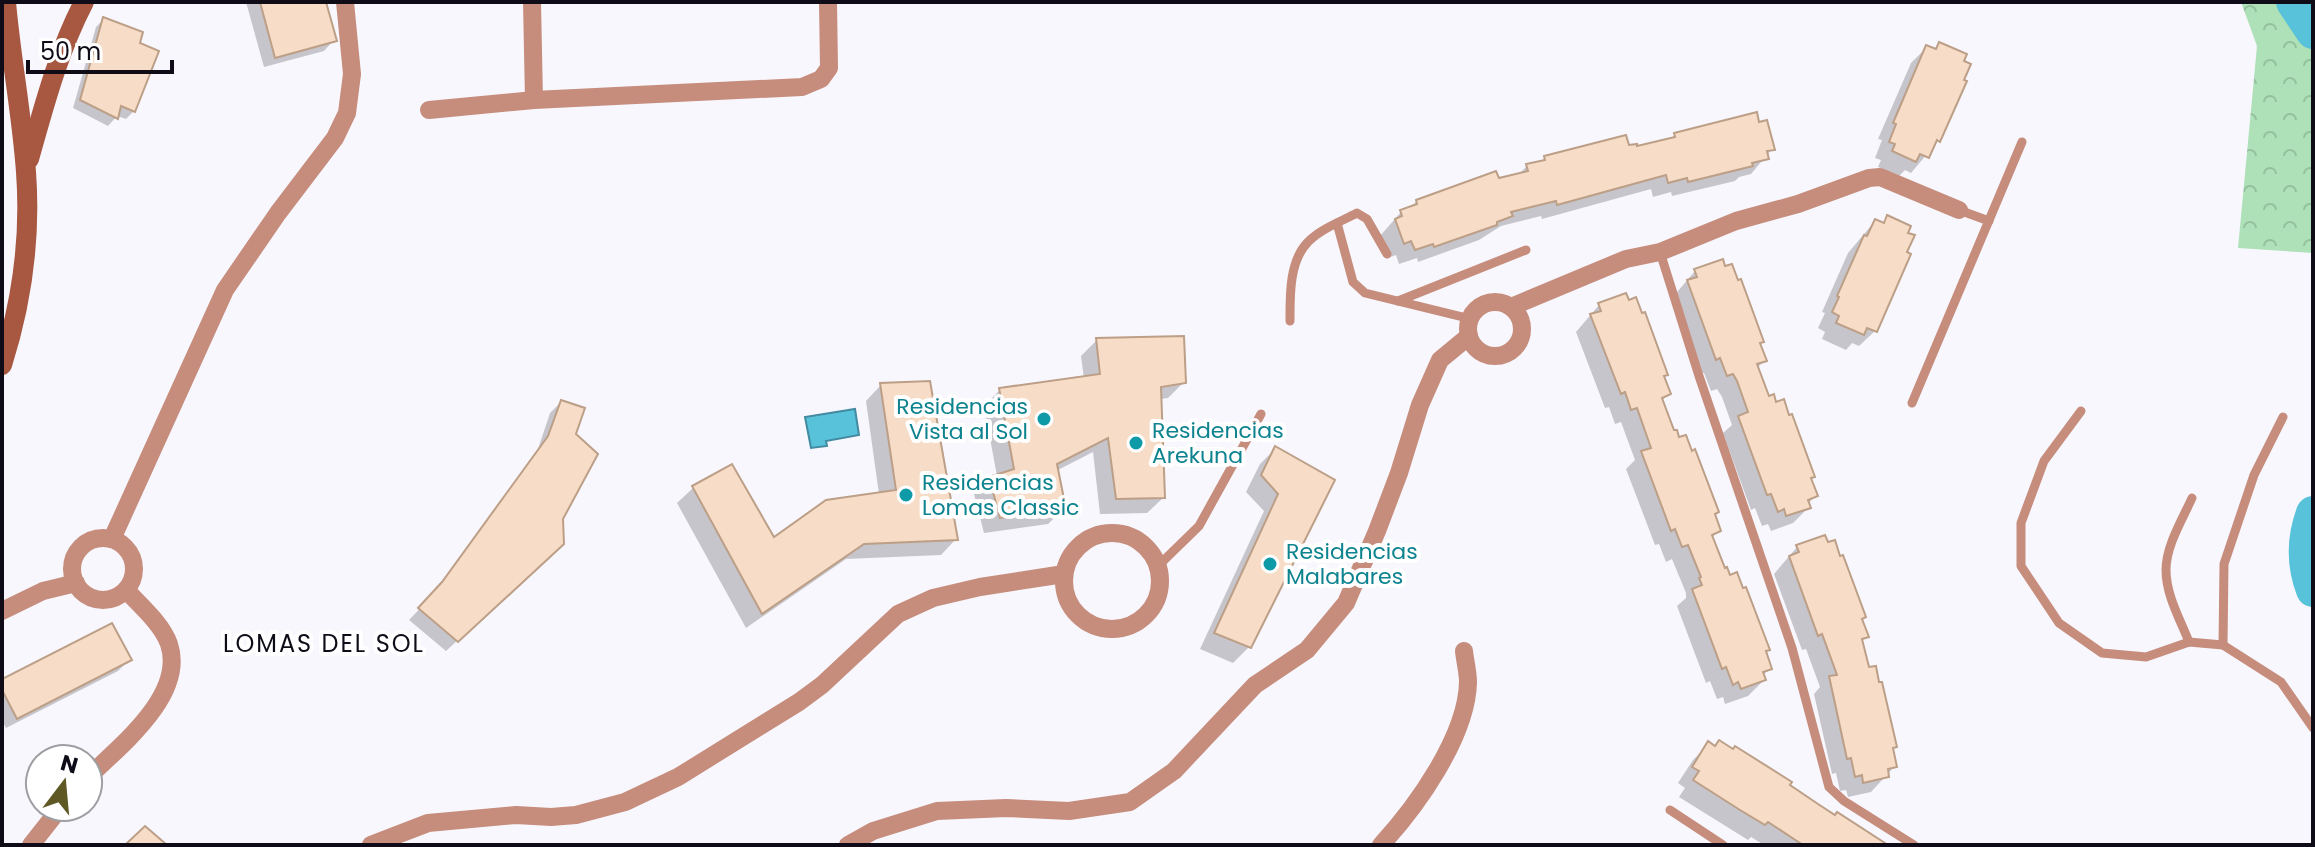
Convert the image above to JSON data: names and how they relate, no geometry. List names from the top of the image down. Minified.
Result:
{"districts":["LOMAS DEL SOL"],"places":["Residencias Vista al Sol","Residencias Arekuna","Residencias Lomas Classic","Residencias Malabares"],"scale_bar":"50 m","north":"top"}
